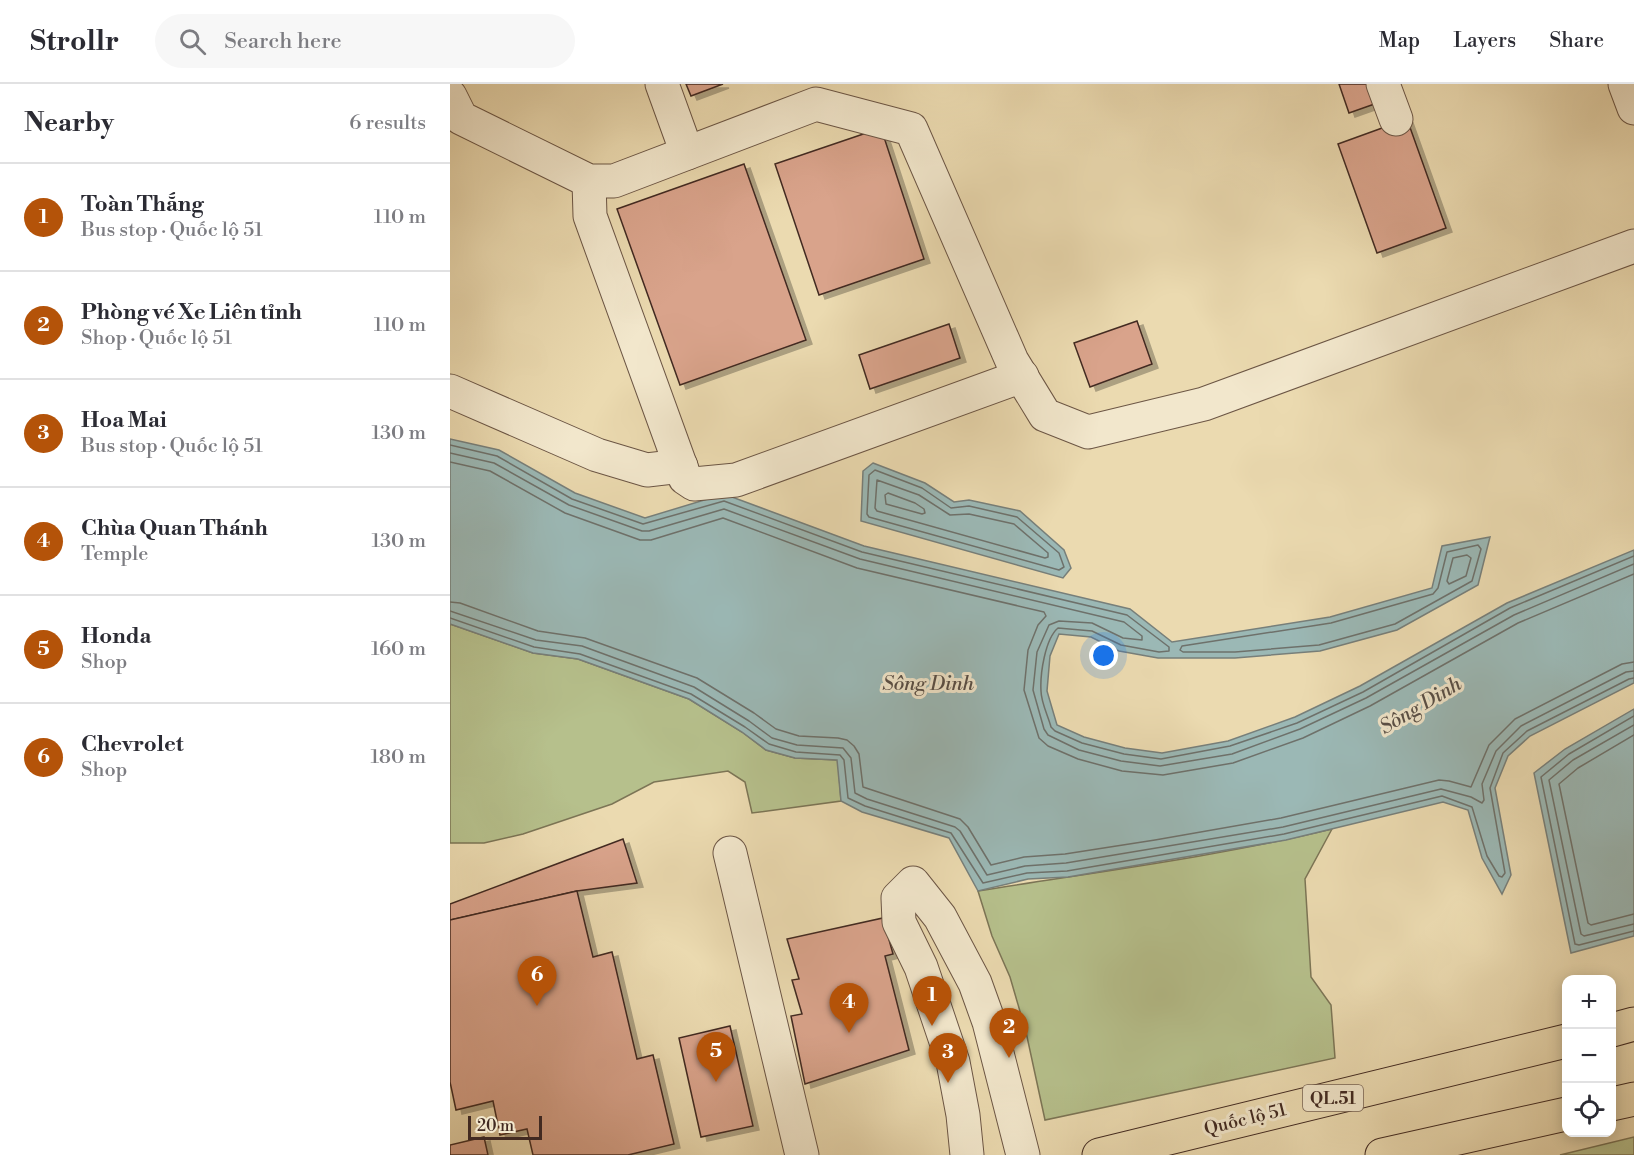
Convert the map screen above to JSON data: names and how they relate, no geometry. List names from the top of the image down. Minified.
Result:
{"streets":{"highway":["QL.51","Quốc lộ 51"]},"water":["Sông Dinh"],"scale_bar":"20 m","page":{"header":"Strollr","search":"Search here","nav":["Map","Layers","Share"],"heading":["Nearby","6 results"],"list":[{"mark":"1","name":"Toàn Thắng","note":"Bus stop · Quốc lộ 51","value":"110 m"},{"mark":"2","name":"Phòng vé Xe Liên tỉnh","note":"Shop · Quốc lộ 51","value":"110 m"},{"mark":"3","name":"Hoa Mai","note":"Bus stop · Quốc lộ 51","value":"130 m"},{"mark":"4","name":"Chùa Quan Thánh","note":"Temple","value":"130 m"},{"mark":"5","name":"Honda","note":"Shop","value":"160 m"},{"mark":"6","name":"Chevrolet","note":"Shop","value":"180 m"}],"pins":["6","1","4","2","5","3"],"map_buttons":["+","−"],"scale":"20 m"}}
